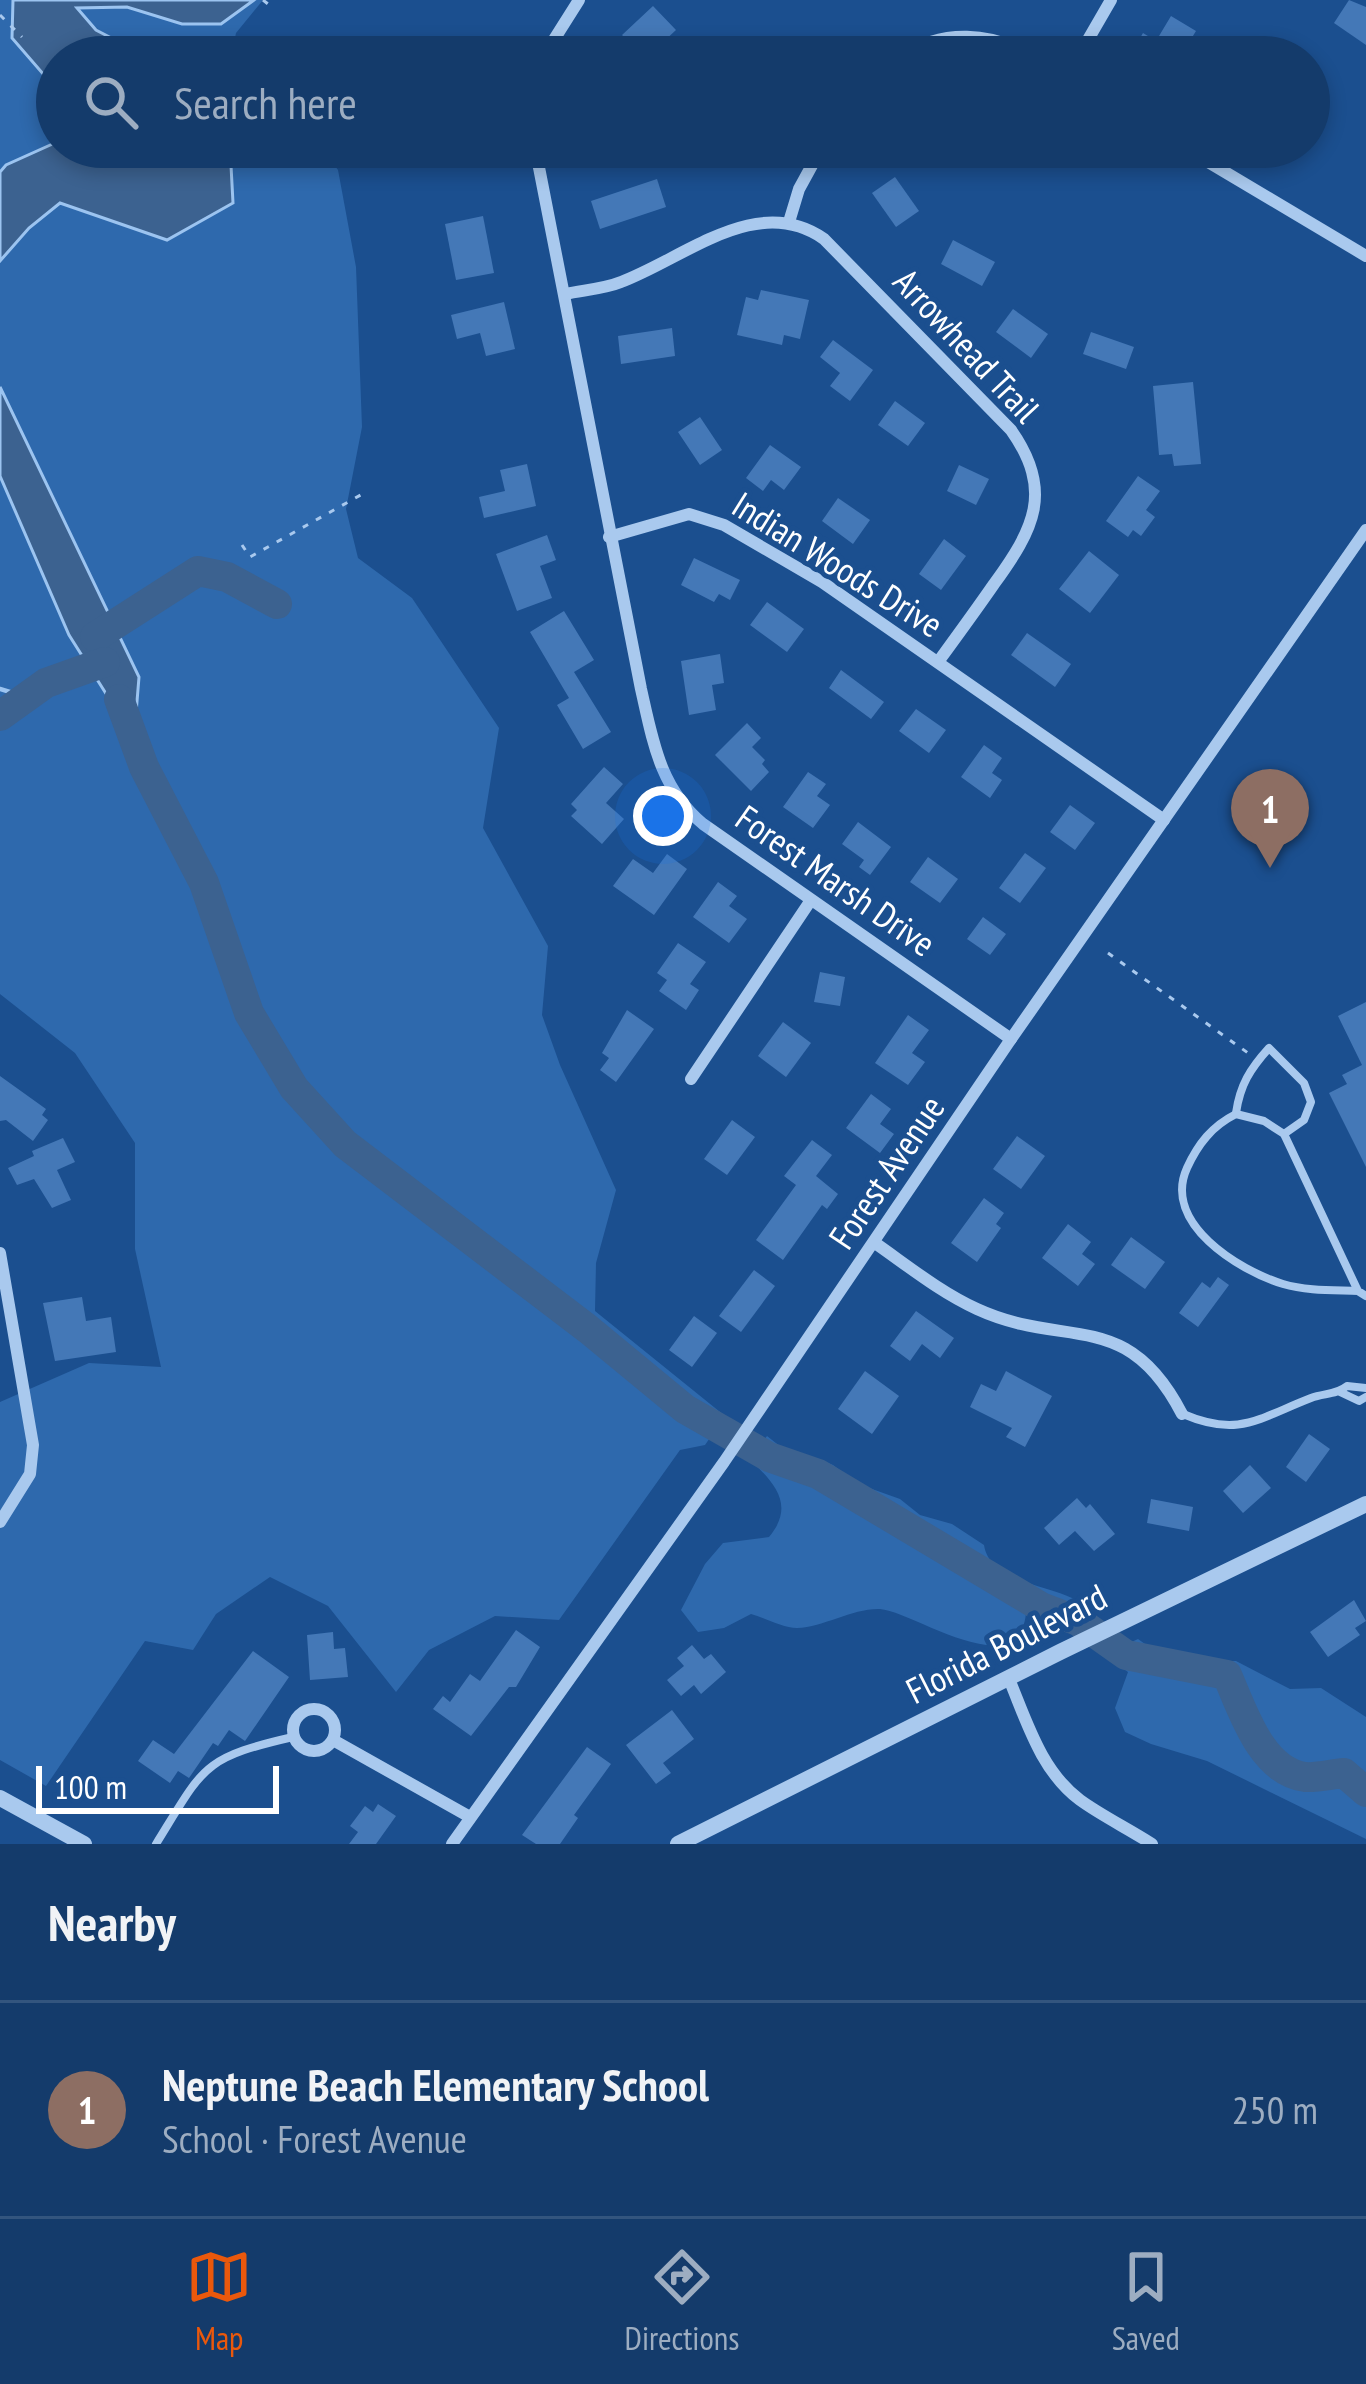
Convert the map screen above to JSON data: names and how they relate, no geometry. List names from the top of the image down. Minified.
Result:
{"streets":{"street":["Arrowhead Trail","Indian Woods Drive","Forest Marsh Drive","Forest Avenue","Florida Boulevard"]},"crossings":[["Arrowhead Trail","Indian Woods Drive"],["Indian Woods Drive","Forest Marsh Drive"],["Indian Woods Drive","Forest Avenue"],["Forest Marsh Drive","Forest Avenue"]],"scale_bar":"100 m","page":{"search":"Search here","pins":"1","scale":"100 m","heading":"Nearby","list":[{"mark":"1","name":"Neptune Beach Elementary School","note":"School · Forest Avenue","value":"250 m"}],"nav":["Map","Directions","Saved"]}}
